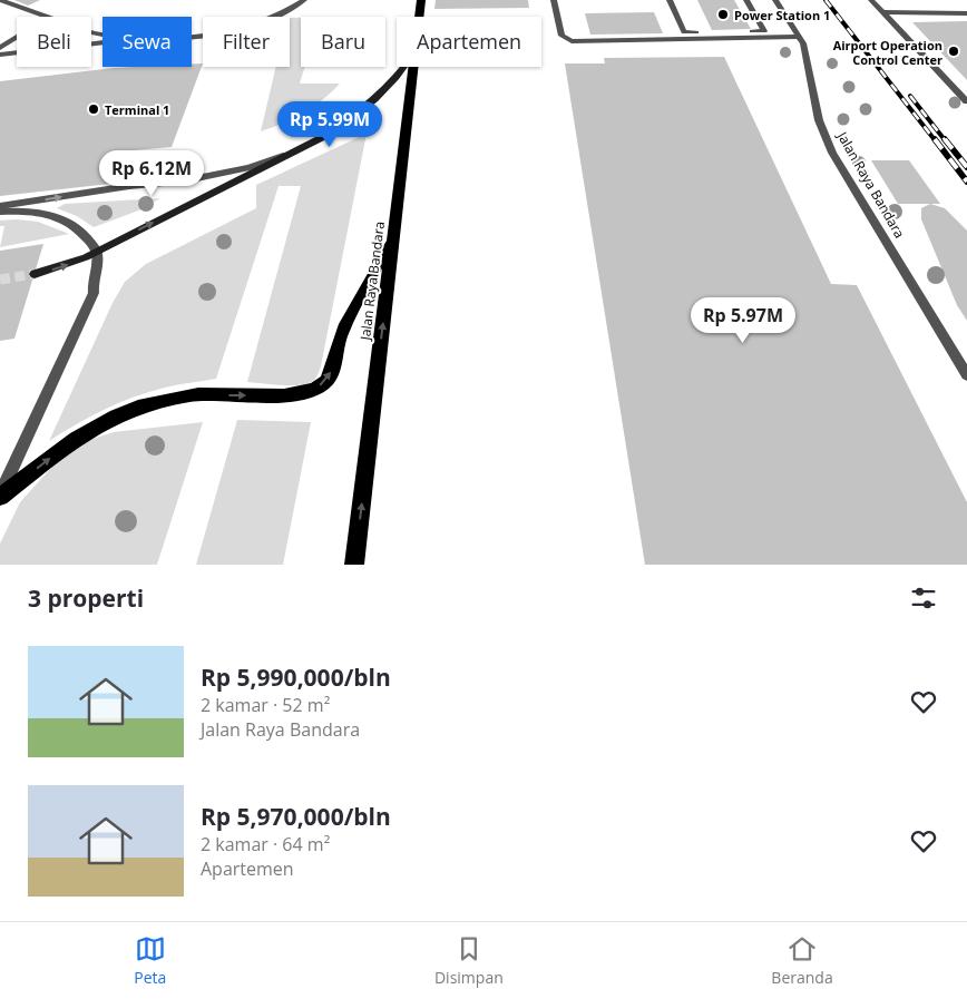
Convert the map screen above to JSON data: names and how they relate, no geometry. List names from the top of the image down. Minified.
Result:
{"streets":{"main road":["Jalan Raya Bandara"]},"places":["Power Station 1","Airport Operation Control Center","Terminal 1"],"page":{"chip":["Beli","Sewa","Filter","Baru","Apartemen"],"price":["Rp 5.99M","Rp 6.12M","Rp 5.97M"],"heading":"3 properti","list":[{"name":"Rp 5,990,000/bln","note":"2 kamar · 52 m² · Jalan Raya Bandara"},{"name":"Rp 5,970,000/bln","note":"2 kamar · 64 m² · Apartemen"}],"tabs":["Peta","Disimpan","Beranda"]}}
